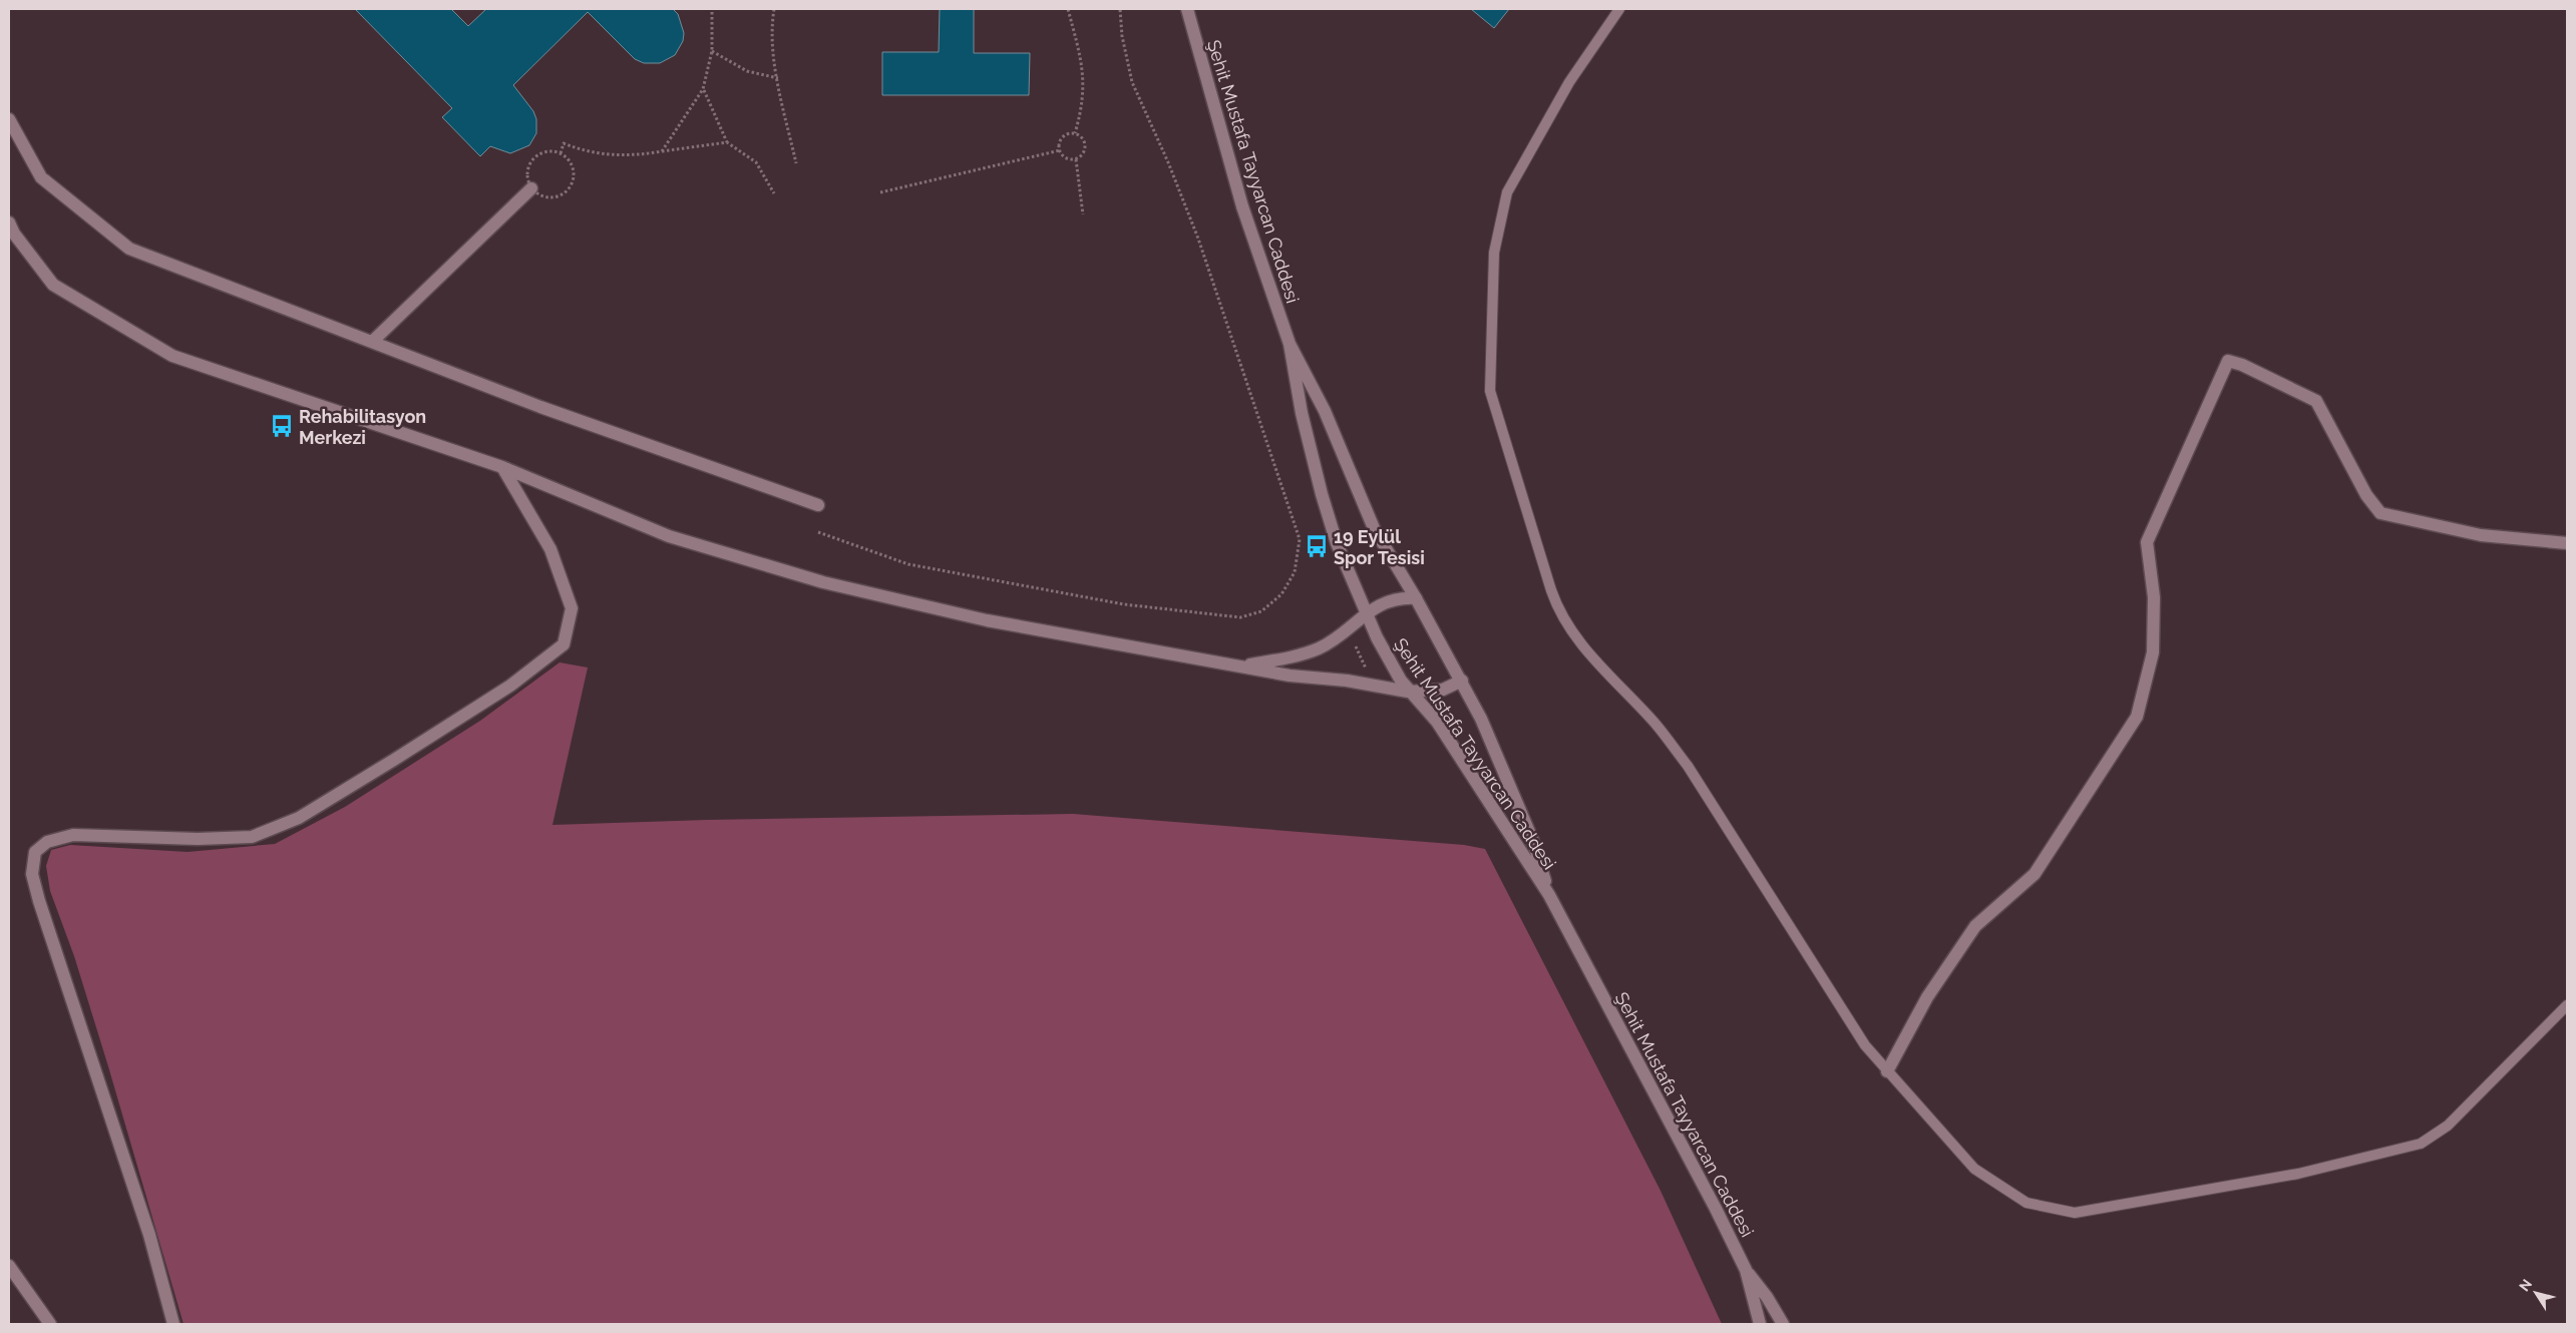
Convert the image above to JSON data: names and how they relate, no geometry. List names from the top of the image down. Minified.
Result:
{"streets":{"street":["Şehit Mustafa Tayyarcan Caddesi"]},"places":{"bus stop":["Rehabilitasyon Merkezi","19 Eylül Spor Tesisi"]},"north":"top left"}
